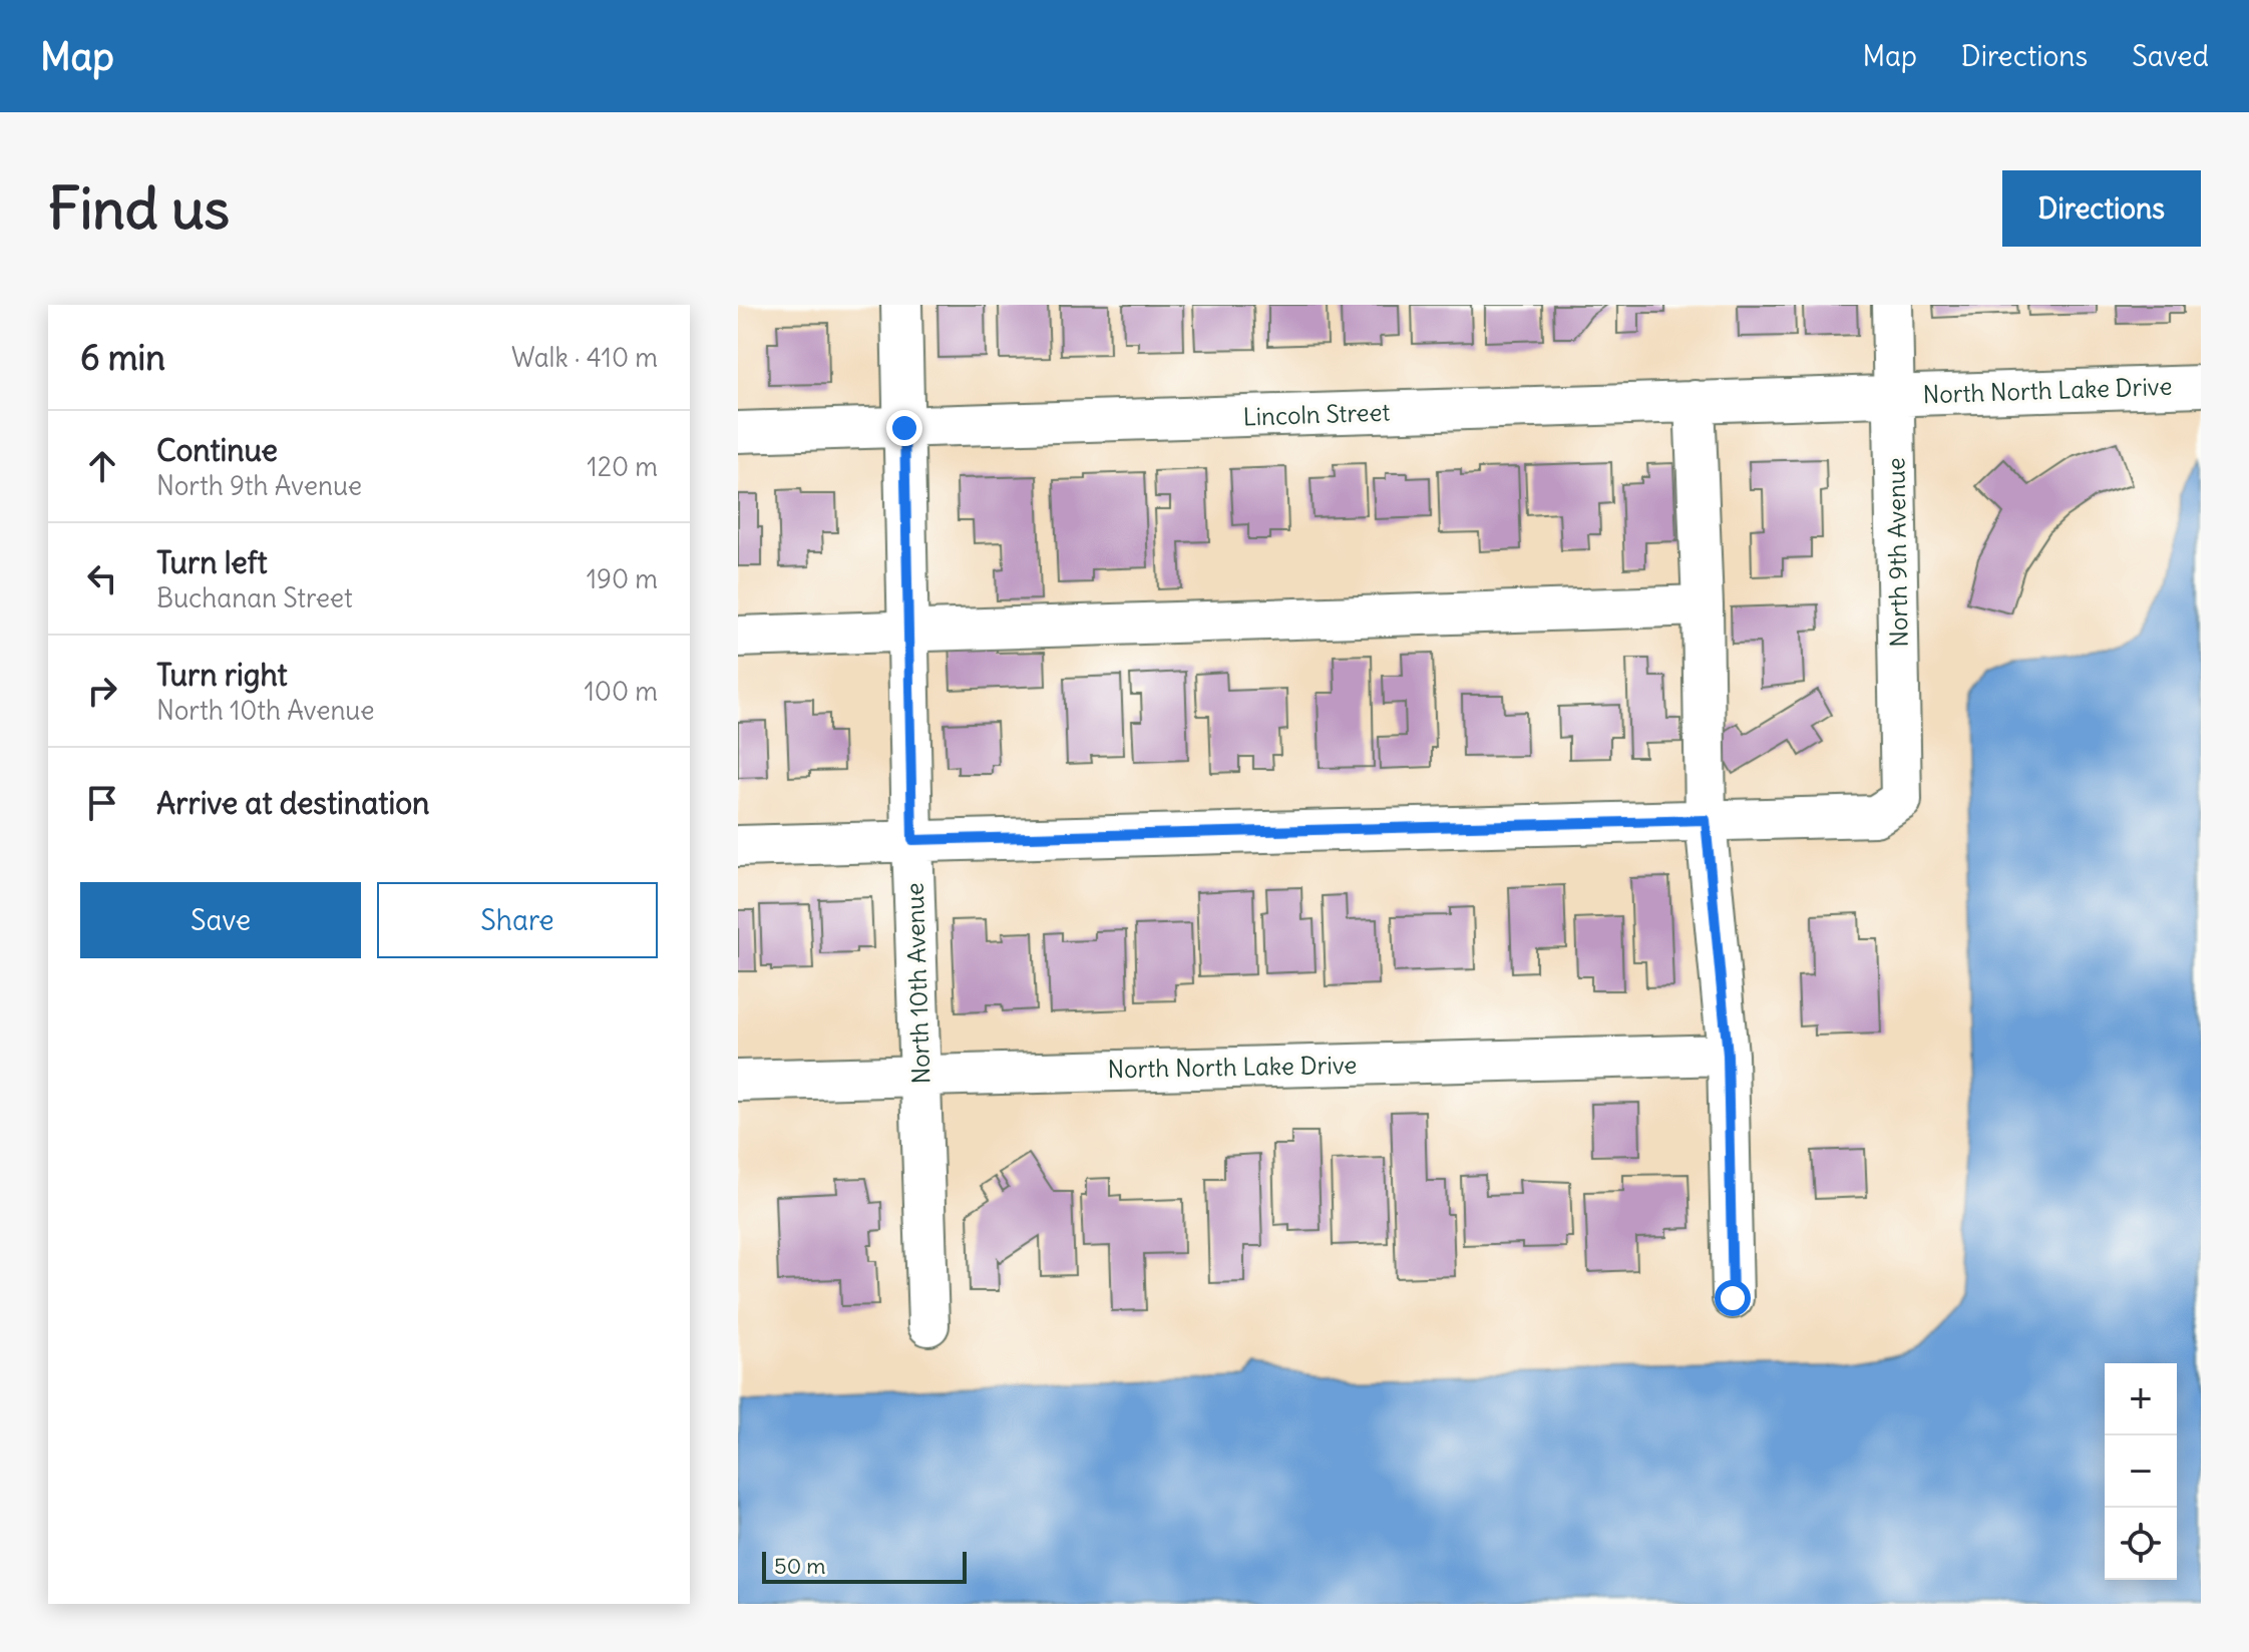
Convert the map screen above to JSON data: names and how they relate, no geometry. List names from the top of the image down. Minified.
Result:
{"streets":{"street":["North North Lake Drive","Lincoln Street","North 9th Avenue","North 10th Avenue"]},"crossings":[["North North Lake Drive","Lincoln Street"],["North North Lake Drive","North 9th Avenue"],["North North Lake Drive","North 10th Avenue"],["Lincoln Street","North 9th Avenue"],["Lincoln Street","North 10th Avenue"]],"scale_bar":"50 m","page":{"header":"Map","nav":["Map","Directions","Saved"],"buttons":["Directions",["Save","Share"]],"title":"Find us","heading":["6 min","Walk · 410 m"],"list":[["Continue","North 9th Avenue","120 m"],["Turn left","Buchanan Street","190 m"],["Turn right","North 10th Avenue","100 m"],"Arrive at destination"],"map_buttons":["+","−"],"scale":"50 m"}}
